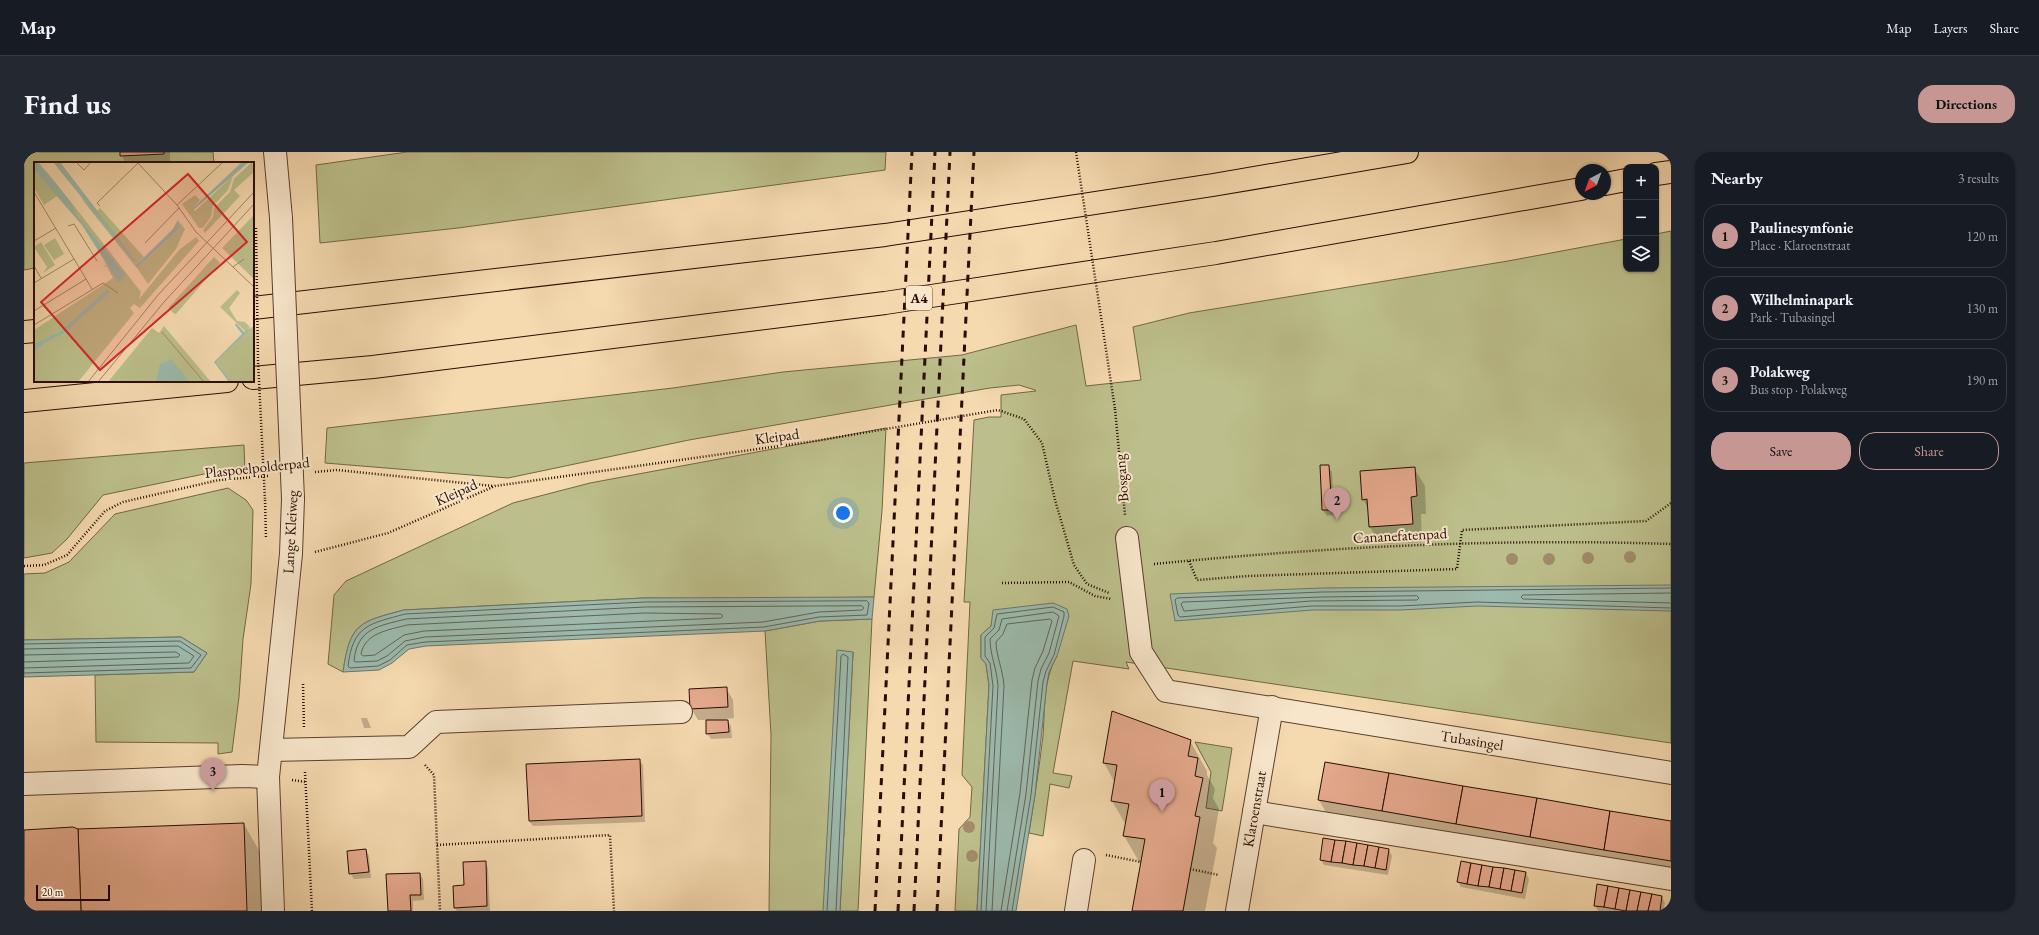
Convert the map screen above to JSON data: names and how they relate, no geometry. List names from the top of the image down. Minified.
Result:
{"streets":{"highway":["A4"],"street":["Lange Kleiweg","Tubasingel","Klaroenstraat"],"path":["Kleipad","Plaspoelpolderpad","Bosgang","Cananefatenpad"]},"crossings":[["Kleipad","Plaspoelpolderpad"],["Tubasingel","Klaroenstraat"]],"scale_bar":"20 m","north":"bottom left","page":{"header":"Map","nav":["Map","Layers","Share"],"buttons":["Directions",["Save","Share"]],"title":"Find us","heading":["Nearby","3 results"],"map_buttons":["+","−"],"list":[{"mark":"1","name":"Paulinesymfonie","note":"Place · Klaroenstraat","value":"120 m"},{"mark":"2","name":"Wilhelminapark","note":"Park · Tubasingel","value":"130 m"},{"mark":"3","name":"Polakweg","note":"Bus stop · Polakweg","value":"190 m"}],"pins":["2","3","1"],"scale":"20 m"}}
